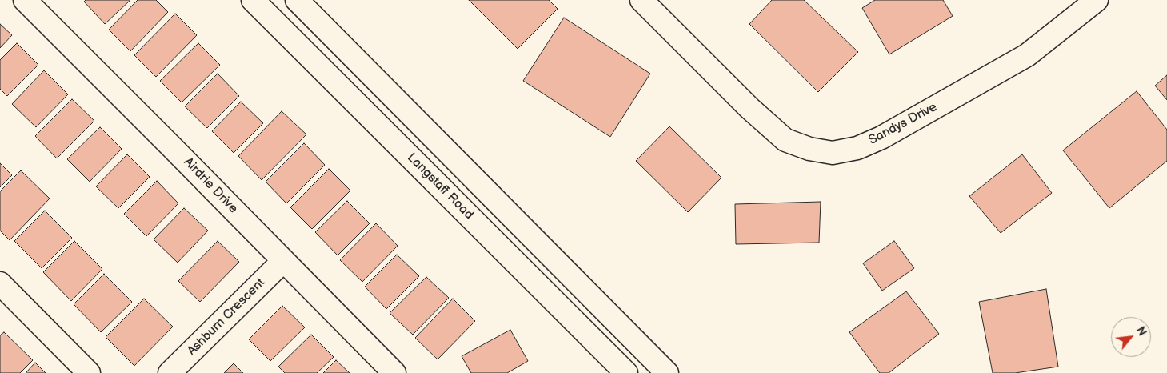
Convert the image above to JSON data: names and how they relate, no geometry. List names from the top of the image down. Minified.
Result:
{"streets":{"street":["Sandys Drive","Airdrie Drive","Langstaff Road","Ashburn Crescent"]},"crossings":[["Airdrie Drive","Ashburn Crescent"]],"north":"top right"}
